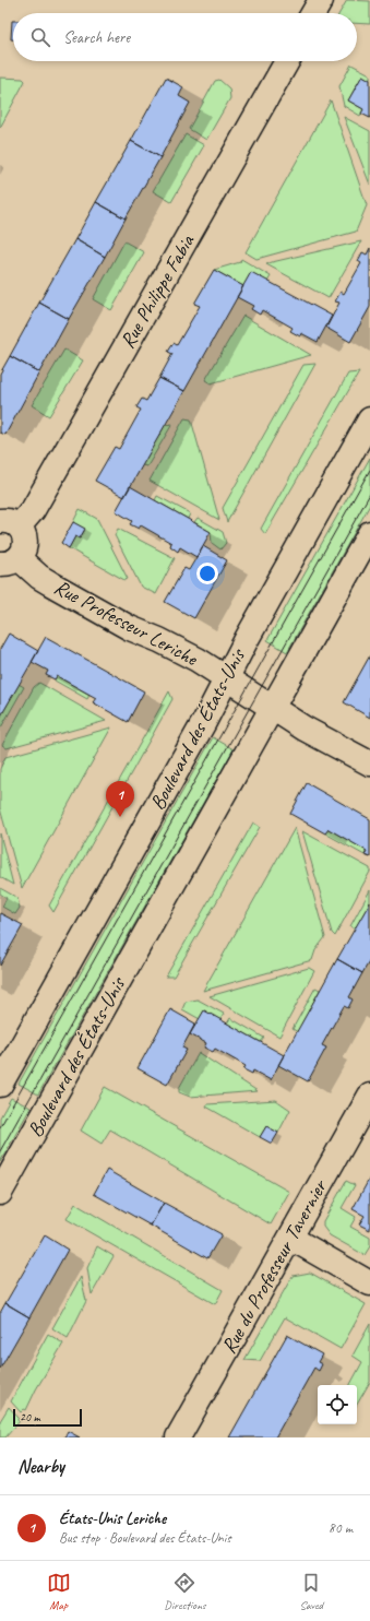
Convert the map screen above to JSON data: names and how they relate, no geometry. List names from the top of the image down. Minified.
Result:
{"streets":{"main road":["Rue Philippe Fabia","Rue Professeur Leriche","Boulevard des États-Unis","Rue du Professeur Tavernier"]},"crossings":[["Rue Professeur Leriche","Boulevard des États-Unis"]],"scale_bar":"20 m","page":{"search":"Search here","pins":"1","scale":"20 m","heading":"Nearby","list":[{"mark":"1","name":"États-Unis Leriche","note":"Bus stop · Boulevard des États-Unis","value":"80 m"}],"nav":["Map","Directions","Saved"]}}
